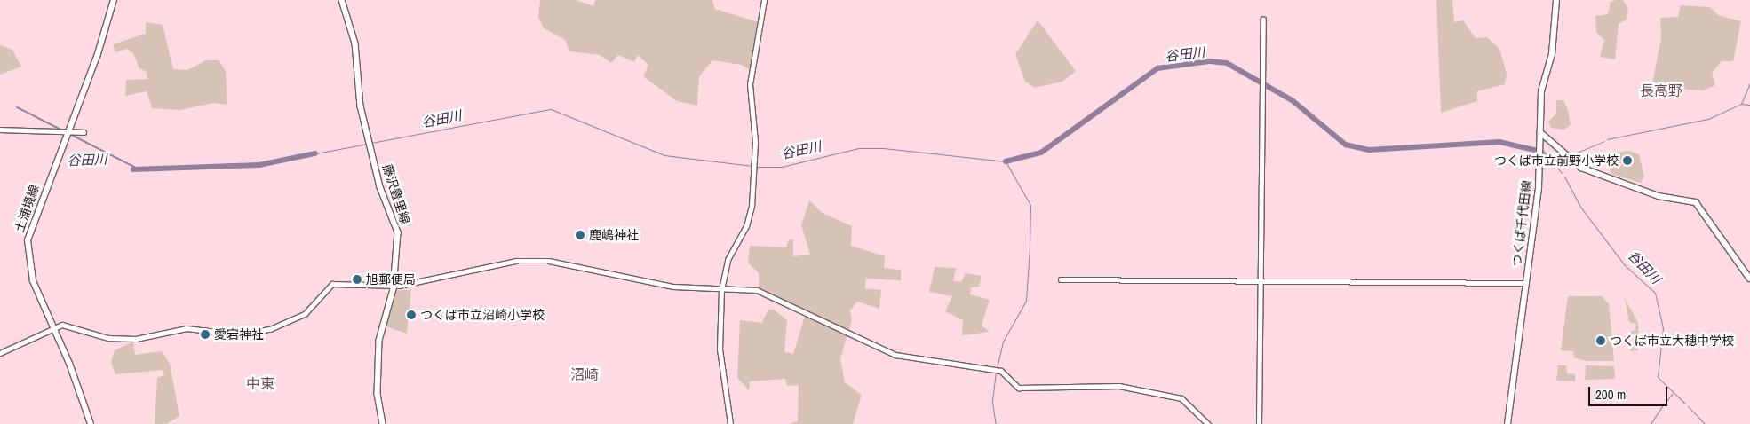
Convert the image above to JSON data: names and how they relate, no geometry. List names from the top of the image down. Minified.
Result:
{"streets":{"main road":["藤沢豊里線","土浦境線","つくば千代田線"]},"districts":["長高野","沼崎","中東"],"water":["谷田川"],"places":["つくば市立前野小学校","鹿嶋神社","旭郵便局","つくば市立沼崎小学校","愛宕神社","つくば市立大穂中学校"],"scale_bar":"200 m"}
